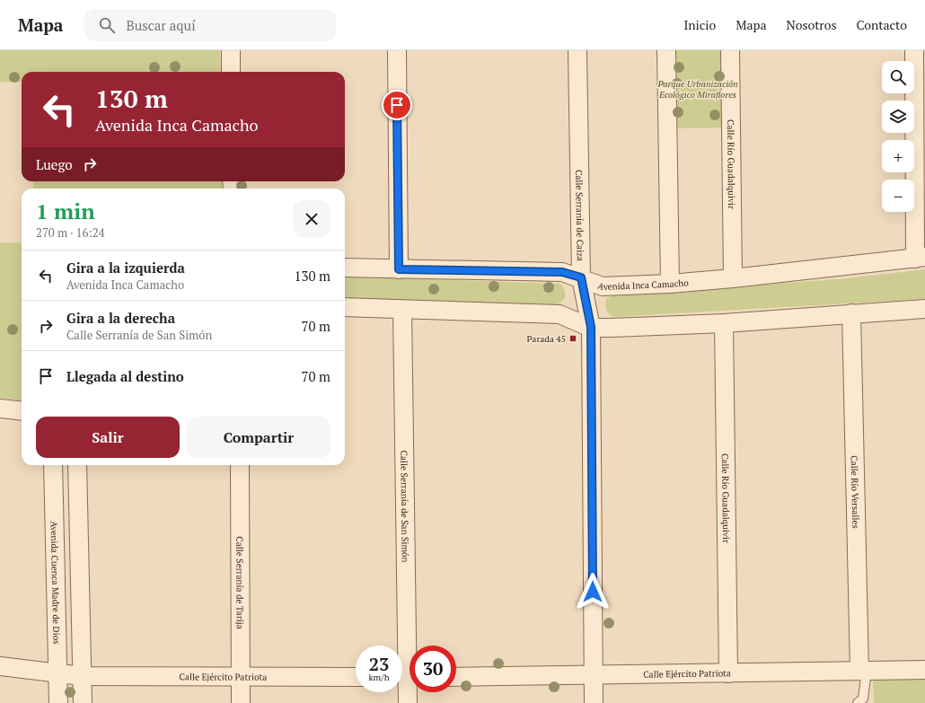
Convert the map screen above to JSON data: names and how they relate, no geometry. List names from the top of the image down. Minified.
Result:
{"streets":{"street":["Calle Río Guadalquivir","Calle Serranía de Caiza","Avenida Inca Camacho","Calle Río Versalles","Calle Serranía de San Simón","Avenida Cuenca Madre de Dios","Calle Serranía de Tarija","Calle Ejército Patriota"]},"crossings":[["Calle Río Guadalquivir","Avenida Inca Camacho"],["Calle Río Guadalquivir","Calle Ejército Patriota"],["Calle Serranía de Caiza","Avenida Inca Camacho"],["Calle Serranía de Caiza","Calle Ejército Patriota"],["Calle Río Versalles","Calle Ejército Patriota"],["Avenida Cuenca Madre de Dios","Calle Ejército Patriota"],["Calle Serranía de Tarija","Calle Ejército Patriota"]],"parks":["Parque Urbanización Ecológico Miraflores"],"places":{"transit":["Parada 45"]},"page":{"header":"Mapa","search":"Buscar aquí","nav":["Inicio","Mapa","Nosotros","Contacto"],"map_buttons":["+","−"],"turn":["130 m","Avenida Inca Camacho"],"then":"Luego","heading":["1 min","270 m · 16:24"],"list":[{"name":"Gira a la izquierda","note":"Avenida Inca Camacho","value":"130 m"},{"name":"Gira a la derecha","note":"Calle Serranía de San Simón","value":"70 m"},{"name":"Llegada al destino","value":"70 m"}],"buttons":["Salir","Compartir"],"speed":"23 km/h","limit":"30"}}
